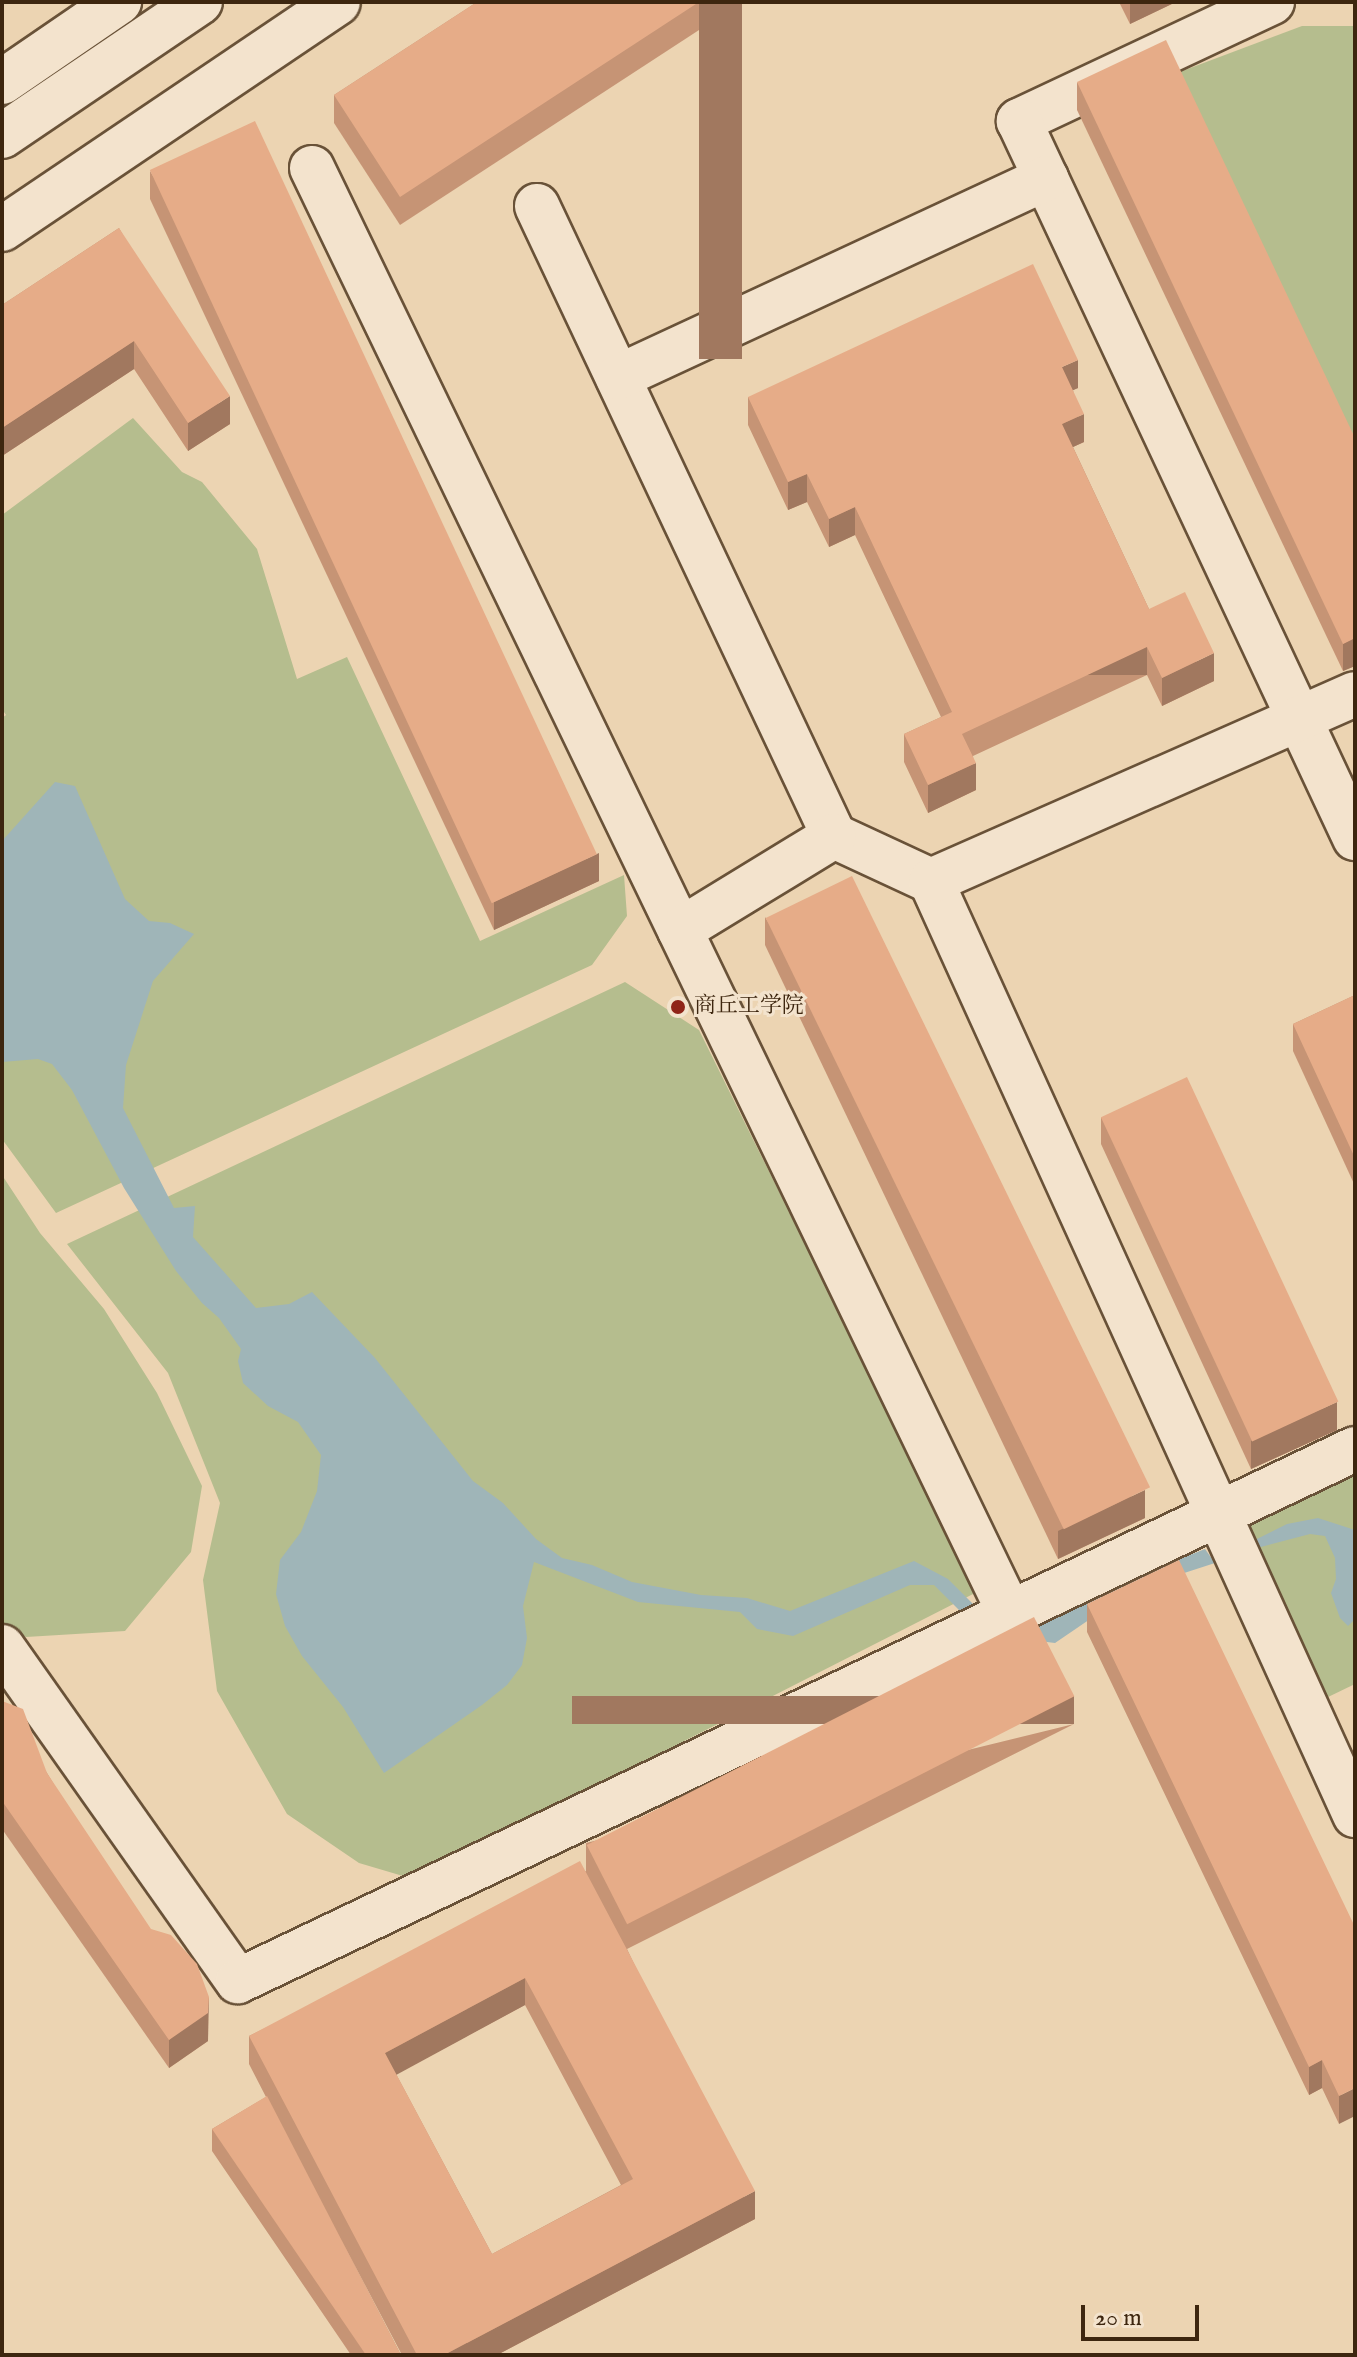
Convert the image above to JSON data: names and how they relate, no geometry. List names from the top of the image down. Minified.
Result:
{"places":["商丘工学院"],"scale_bar":"20 m"}
